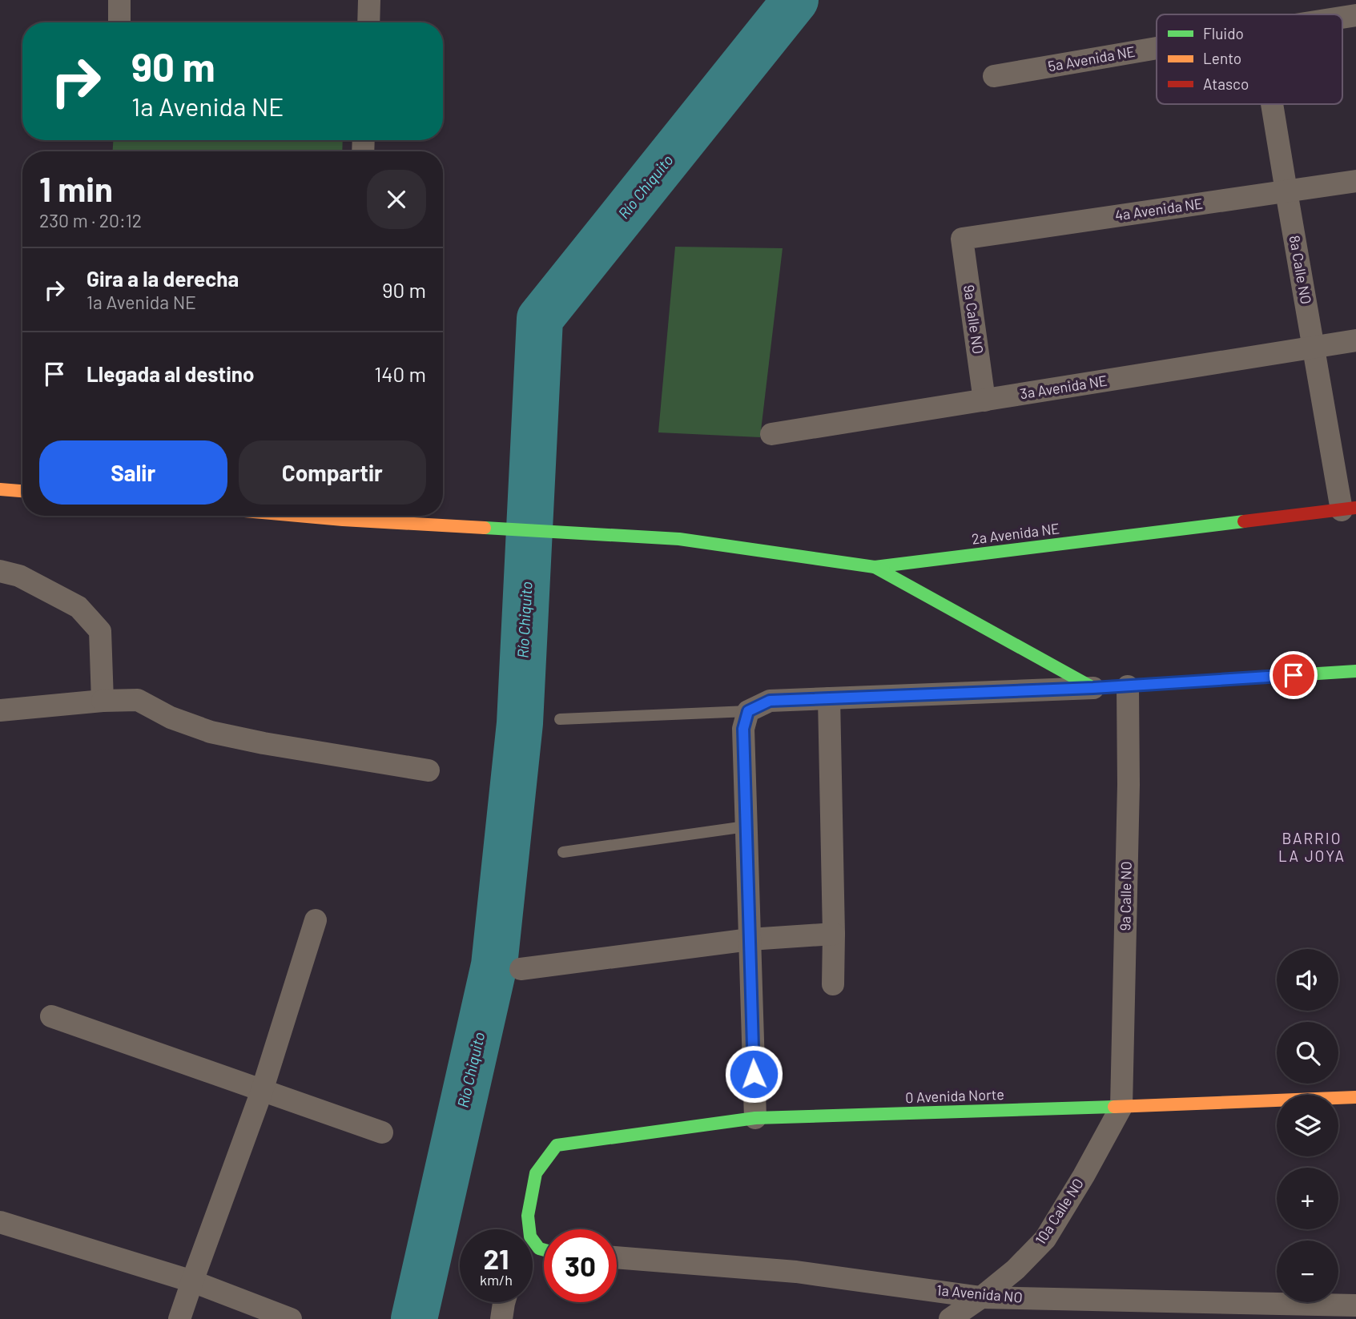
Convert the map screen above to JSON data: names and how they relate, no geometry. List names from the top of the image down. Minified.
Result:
{"streets":{"street":["5a Avenida NE","4a Avenida NE","8a Calle NO","9a Calle NO","3a Avenida NE","2a Avenida NE","0 Avenida Norte","10a Calle NO","1a Avenida NO"]},"crossings":[["4a Avenida NE","8a Calle NO"],["4a Avenida NE","9a Calle NO"],["8a Calle NO","3a Avenida NE"],["8a Calle NO","2a Avenida NE"],["9a Calle NO","3a Avenida NE"],["9a Calle NO","0 Avenida Norte"],["9a Calle NO","10a Calle NO"],["0 Avenida Norte","10a Calle NO"],["10a Calle NO","1a Avenida NO"]],"districts":["BARRIO LA JOYA"],"water":["Río Chiquito"],"legend":["Fluido","Lento","Atasco"],"page":{"turn":["90 m","1a Avenida NE"],"heading":["1 min","230 m · 20:12"],"list":[{"name":"Gira a la derecha","note":"1a Avenida NE","value":"90 m"},{"name":"Llegada al destino","value":"140 m"}],"buttons":["Salir","Compartir"],"map_buttons":["+","−"],"speed":"21 km/h","limit":"30"}}
